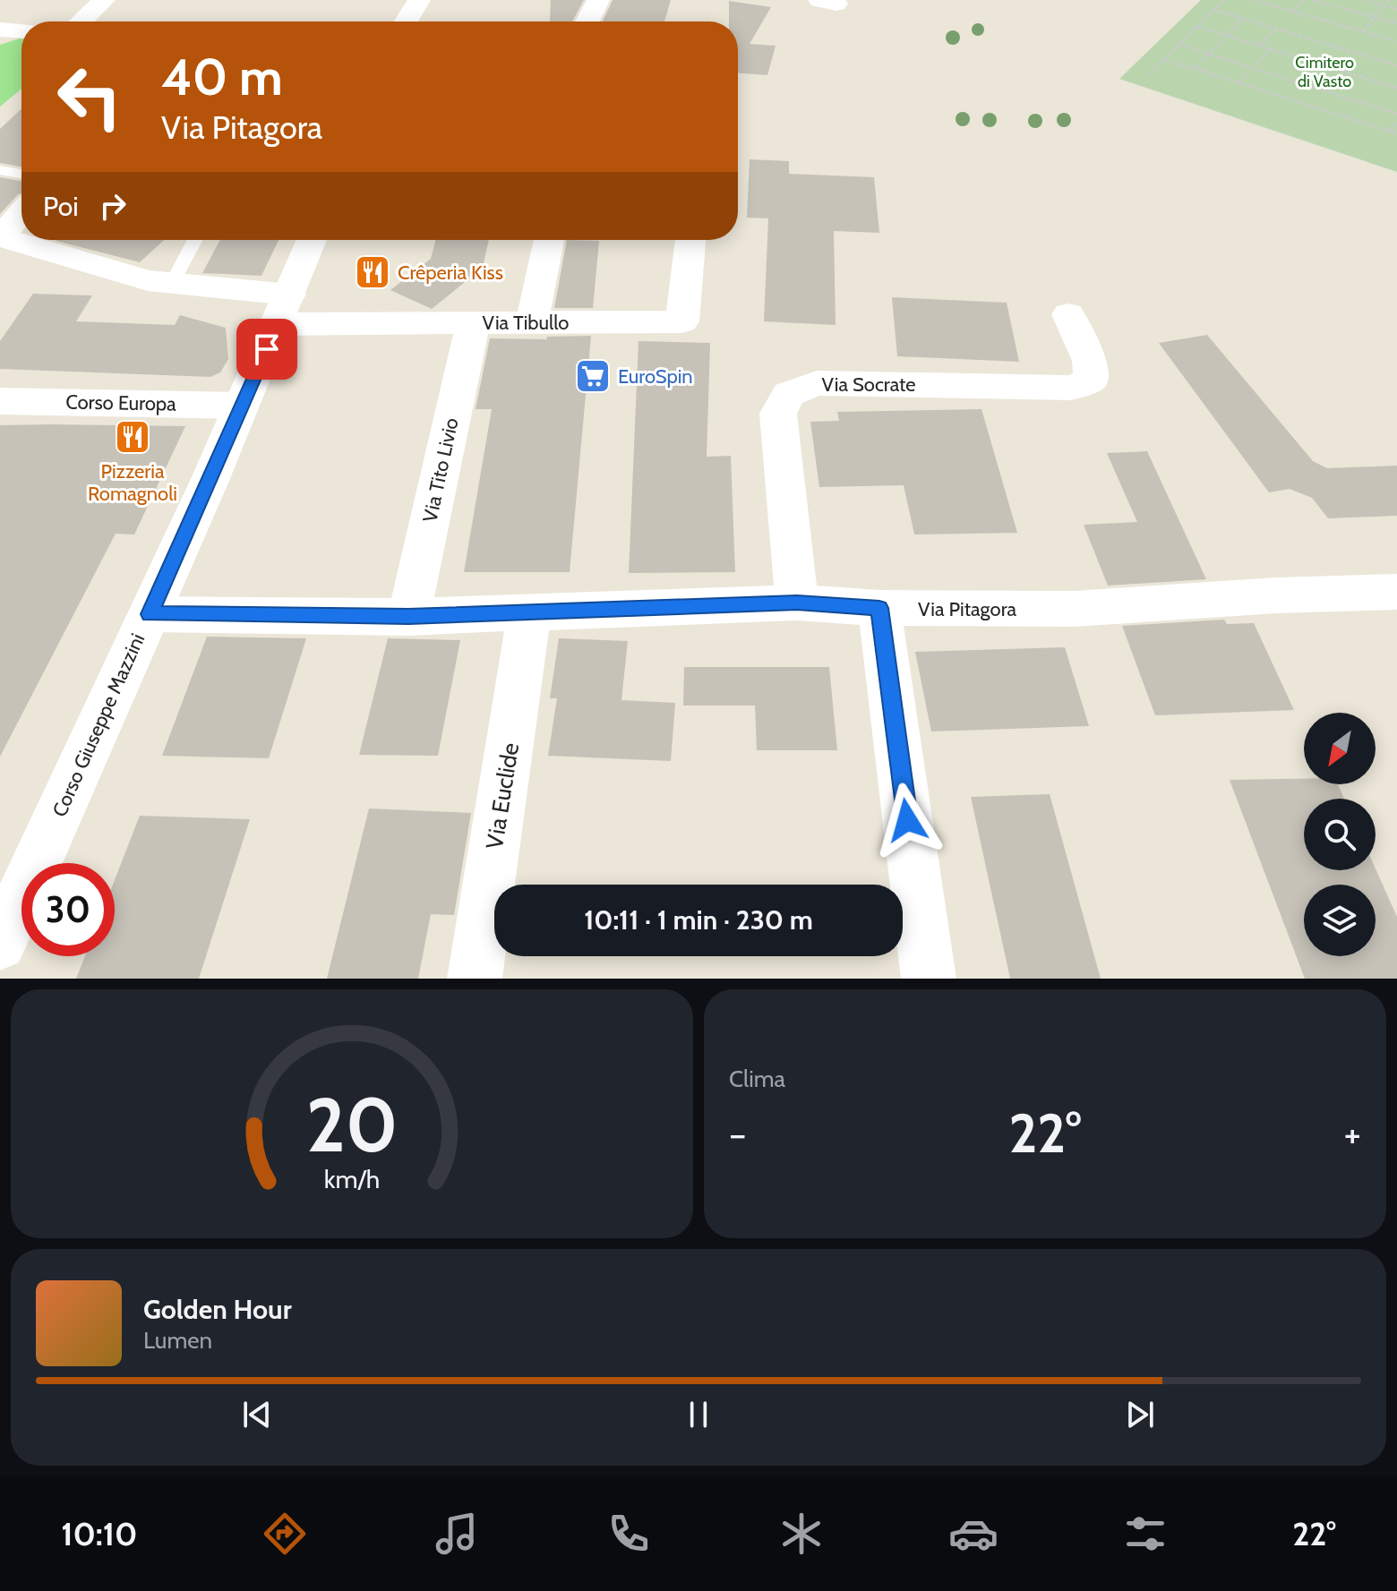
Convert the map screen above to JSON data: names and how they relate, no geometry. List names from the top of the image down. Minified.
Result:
{"streets":{"street":["Via Tibullo","Via Socrate","Corso Europa","Via Tito Livio","Via Pitagora","Corso Giuseppe Mazzini","Via Euclide"]},"crossings":[["Via Tibullo","Via Tito Livio"],["Via Tibullo","Corso Giuseppe Mazzini"],["Via Socrate","Via Pitagora"],["Corso Europa","Corso Giuseppe Mazzini"],["Via Tito Livio","Via Pitagora"],["Via Pitagora","Corso Giuseppe Mazzini"],["Via Pitagora","Via Euclide"]],"parks":["Cimitero di Vasto"],"places":{"restaurant":["Crêperia Kiss","Pizzeria Romagnoli"],"supermarket":["EuroSpin"]},"north":"bottom left","page":{"turn":["40 m","Via Pitagora"],"then":"Poi","limit":"30","trip":"10:11 · 1 min · 230 m","tile":"Clima","heat":["−","22°","+"],"song":["Golden Hour","Lumen"],"tabs":["10:10","22°"],"gauge":["20","km/h"]}}
